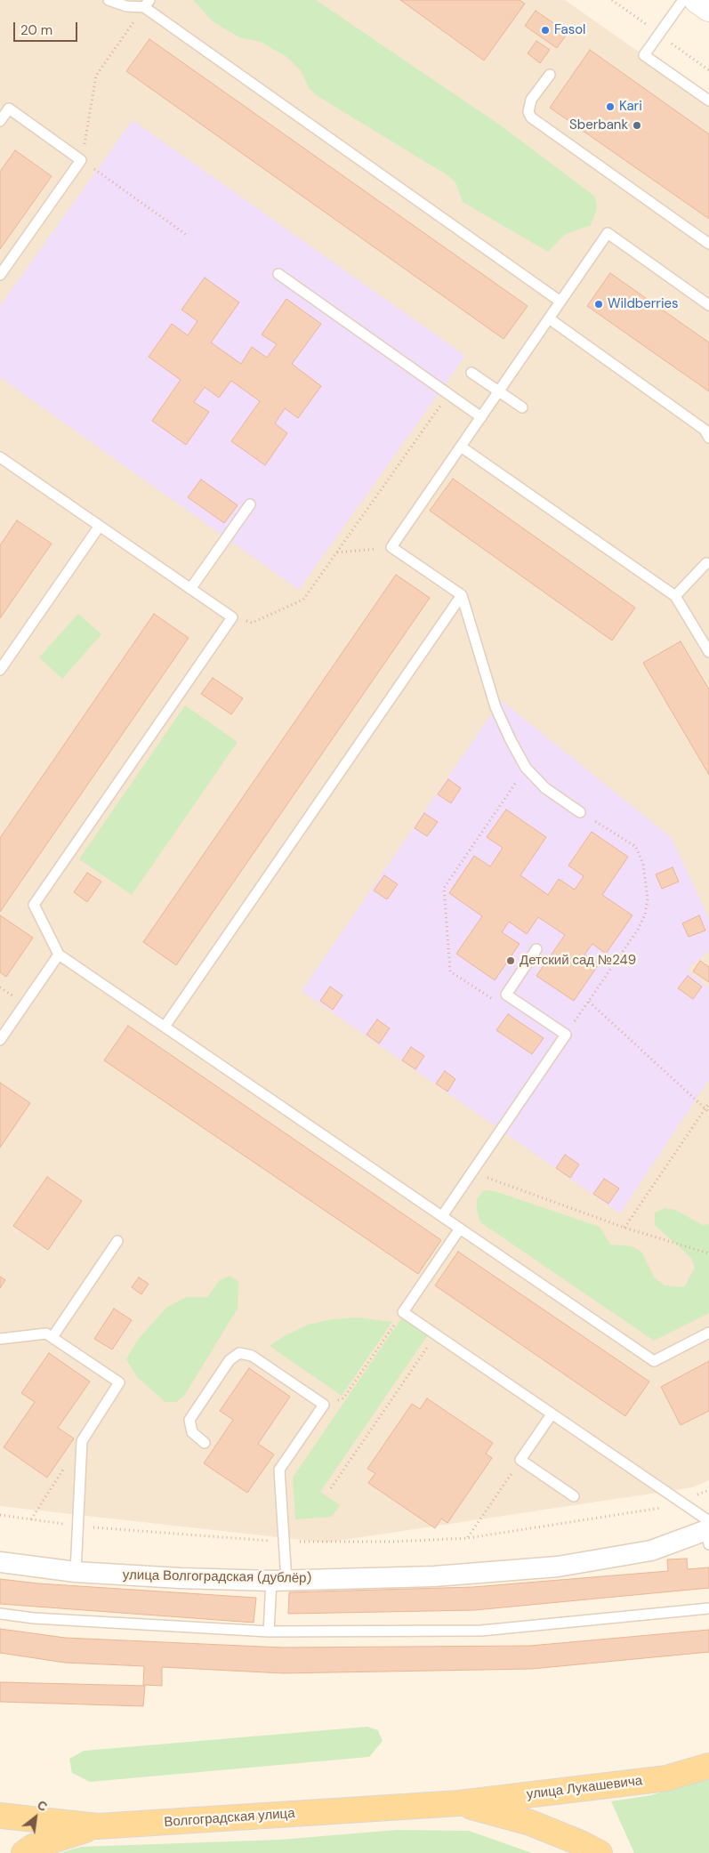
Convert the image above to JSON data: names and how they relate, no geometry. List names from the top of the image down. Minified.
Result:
{"streets":{"main road":["улица Лукашевича","Волгоградская улица"],"street":["улица Волгоградская (дублёр)"]},"crossings":[["улица Лукашевича","Волгоградская улица"]],"places":["Fasol","Kari","Sberbank","Wildberries","Детский сад №249"],"scale_bar":"20 m","north":"top right"}
